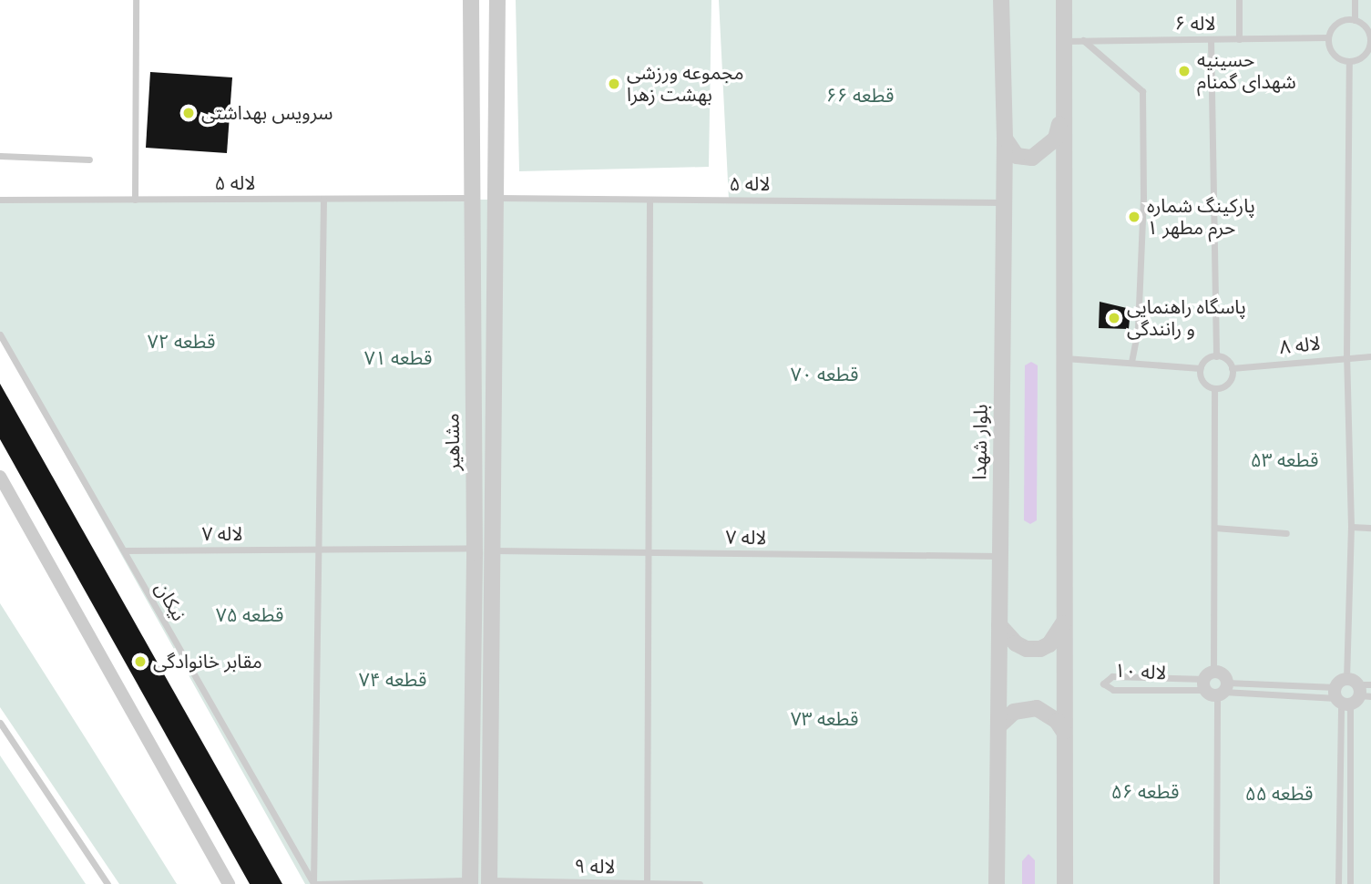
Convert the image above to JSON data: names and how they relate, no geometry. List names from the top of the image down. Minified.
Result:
{"streets":{"street":["مشاهیر","بلوار شهدا"],"lane":["لاله ۶","لاله ۵","لاله ۸","لاله ۷","نیکان","لاله ۱۰","لاله ۹"]},"crossings":[["لاله ۵","مشاهیر"],["لاله ۵","بلوار شهدا"],["مشاهیر","لاله ۷"],["بلوار شهدا","لاله ۷"],["لاله ۷","نیکان"]],"parks":["قطعه ۶۶","قطعه ۷۲","قطعه ۷۱","قطعه ۷۰","قطعه ۵۳","قطعه ۷۵","قطعه ۷۴","قطعه ۷۳","قطعه ۵۶","قطعه ۵۵"],"places":["حسینیه شهدای گمنام","مجموعه ورزشی بهشت زهرا","سرویس بهداشتی","پارکینگ شماره ۱ حرم مطهر","پاسگاه راهنمایی و رانندگی","مقابر خانوادگی"]}
